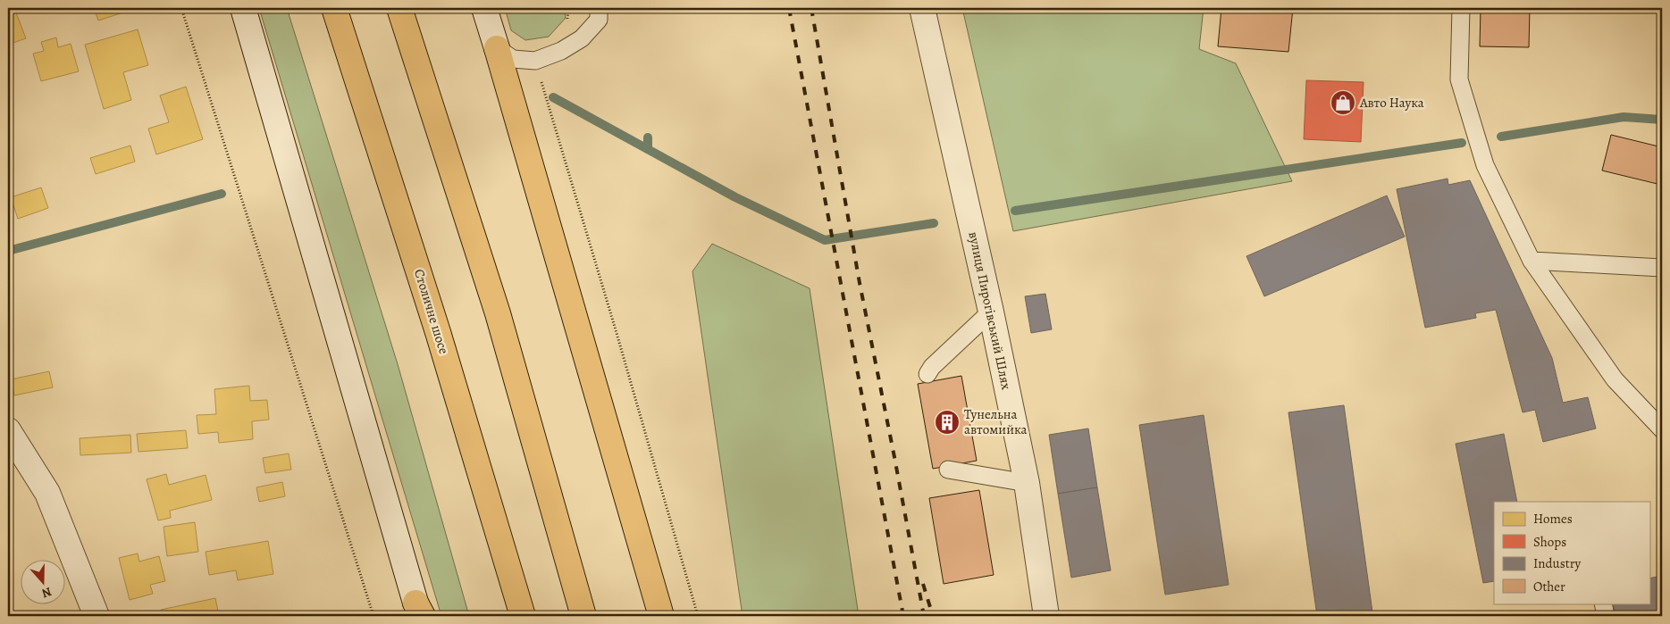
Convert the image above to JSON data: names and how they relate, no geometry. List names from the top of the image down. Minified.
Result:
{"streets":{"highway":["Столичне шосе"],"street":["вулиця Пирогівський Шлях"]},"places":{"shop":["Авто Наука"],"building":["Тунельна автомийка"]},"legend":["Homes","Shops","Industry","Other"],"north":"bottom"}
